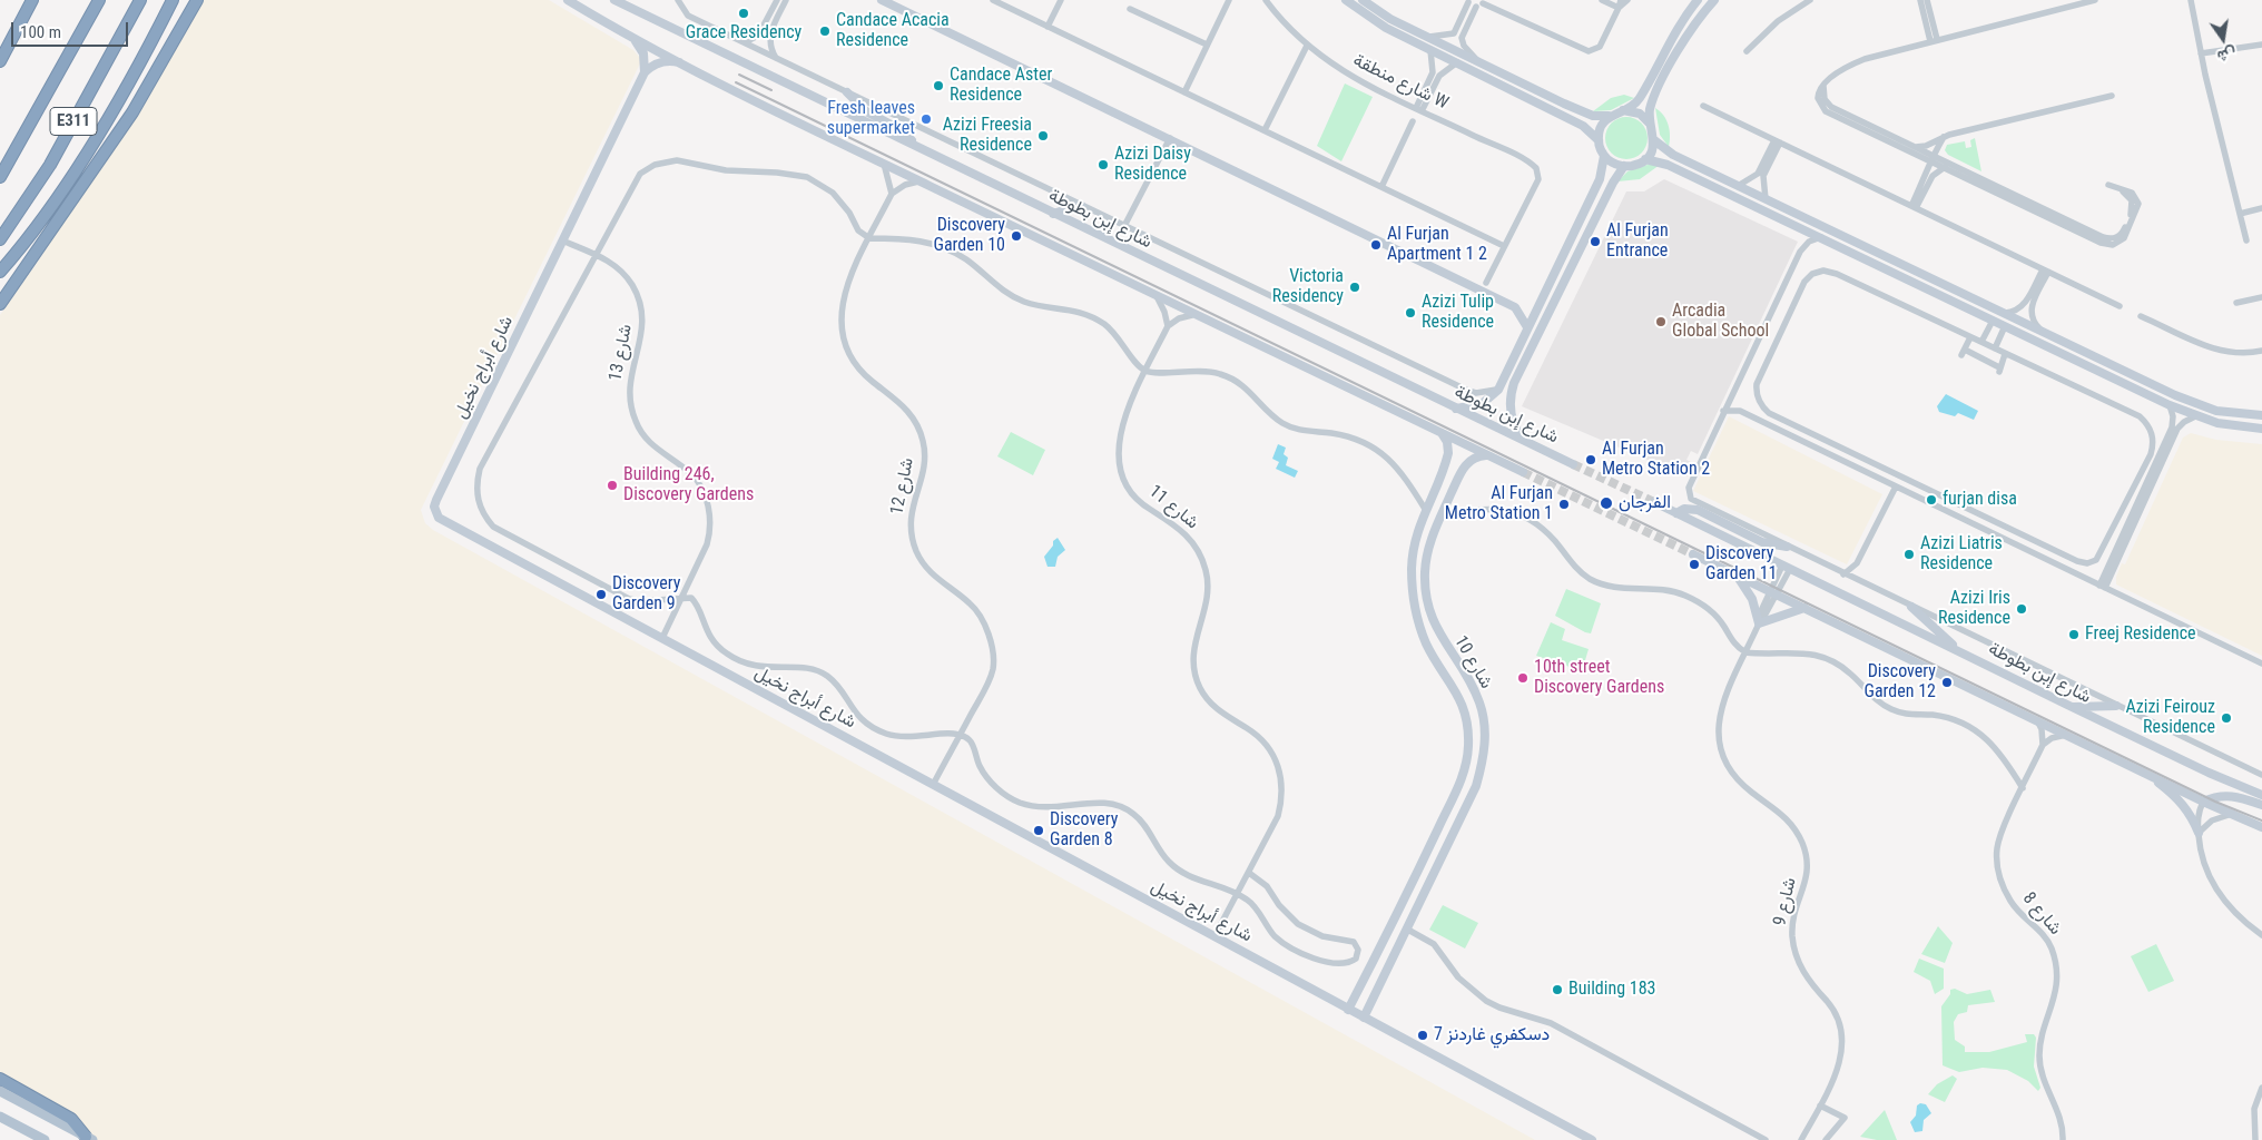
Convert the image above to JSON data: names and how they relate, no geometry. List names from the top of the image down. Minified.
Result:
{"streets":{"highway":["E311"],"street":["شارع منطقة W","شارع إبن بطوطة","شارع 13","شارع أبراج نخيل","شارع 12","شارع 11","شارع 10","شارع 9","شارع 8"]},"crossings":[["شارع إبن بطوطة","شارع 9"],["شارع 13","شارع أبراج نخيل"],["شارع أبراج نخيل","شارع 12"],["شارع أبراج نخيل","شارع 11"],["شارع أبراج نخيل","شارع 10"]],"places":["Grace Residency","Candace Acacia Residence","Candace Aster Residence","Fresh leaves supermarket","Azizi Freesia Residence","Azizi Daisy Residence","Discovery Garden 10","Al Furjan Entrance","Al Furjan Apartment 1 2","Victoria Residency","Azizi Tulip Residence","Arcadia Global School","Al Furjan Metro Station 2","Building 246, Discovery Gardens","furjan disa","الفرجان","Al Furjan Metro Station 1","Azizi Liatris Residence","Discovery Garden 11","Discovery Garden 9","Azizi Iris Residence","Freej Residence","10th street Discovery Gardens","Discovery Garden 12","Azizi Feirouz Residence","Discovery Garden 8","Building 183","دسكفري غاردنز 7"],"scale_bar":"100 m","north":"bottom"}
